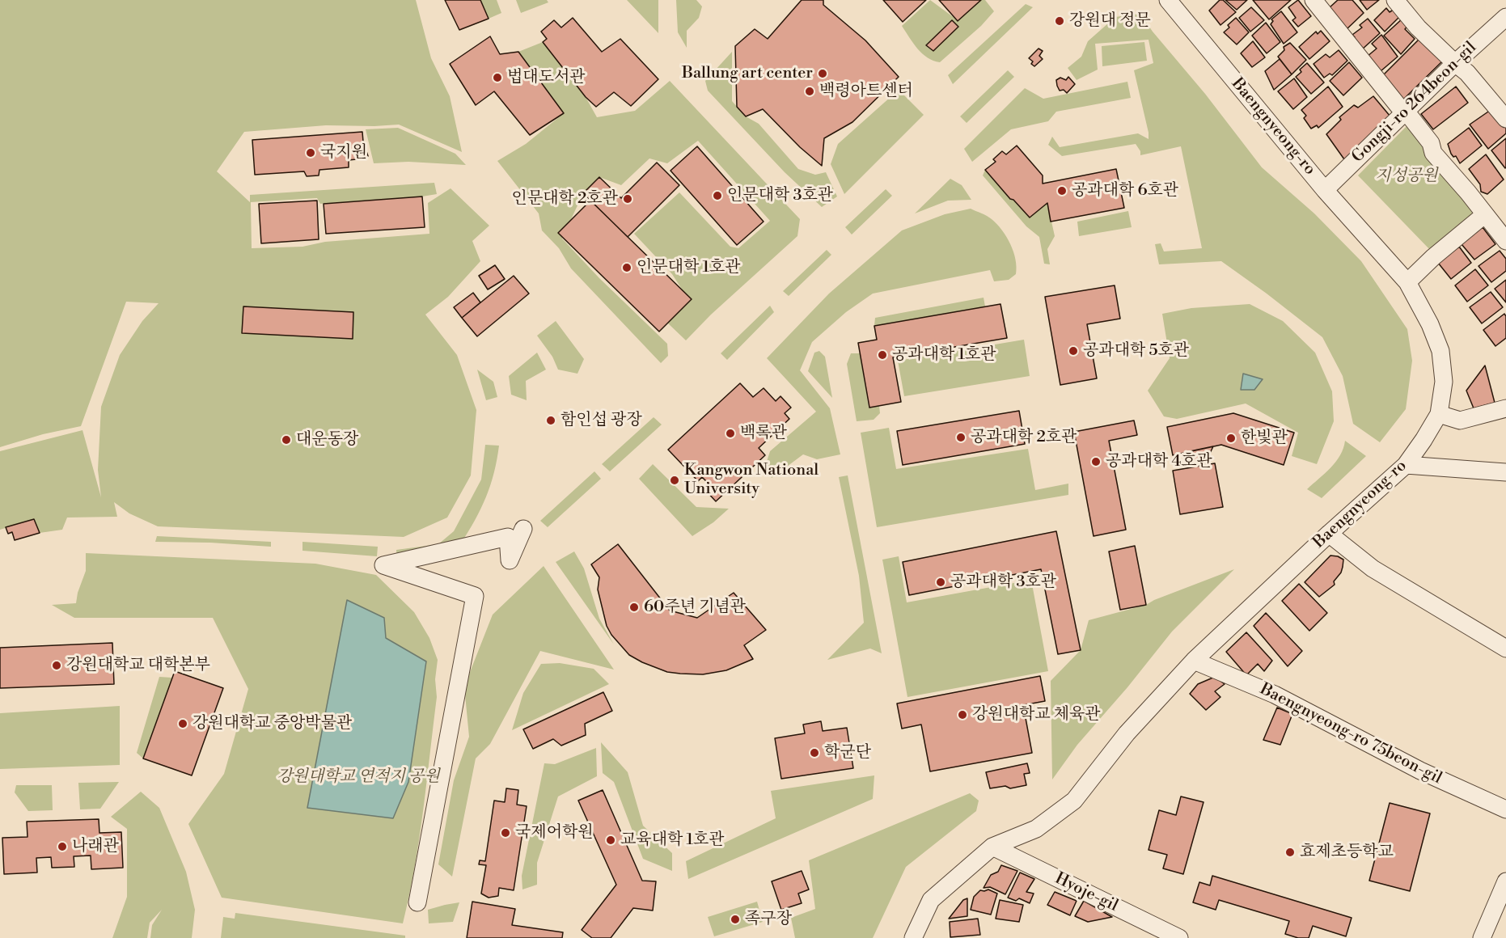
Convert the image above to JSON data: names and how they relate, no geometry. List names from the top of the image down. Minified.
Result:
{"streets":{"street":["Gongji-ro 264beon-gil","Baengnyeong-ro","Baengnyeong-ro 75beon-gil","Hyoje-gil"]},"crossings":[["Gongji-ro 264beon-gil","Baengnyeong-ro"],["Baengnyeong-ro","Baengnyeong-ro 75beon-gil"],["Baengnyeong-ro","Hyoje-gil"]],"parks":["지성공원","강원대학교 연적지 공원"],"places":["강원대 정문","Ballung art center","법대도서관","백령아트센터","국지원","공과대학 6호관","인문대학 3호관","인문대학 2호관","인문대학 1호관","공과대학 5호관","공과대학 1호관","함인섭 광장","백록관","공과대학 2호관","한빛관","대운동장","공과대학 4호관","Kangwon National University","공과대학 3호관","60주년 기념관","강원대학교 대학본부","강원대학교 체육관","강원대학교 중앙박물관","학군단","국제어학원","교육대학 1호관","나래관","효제초등학교","족구장"]}
